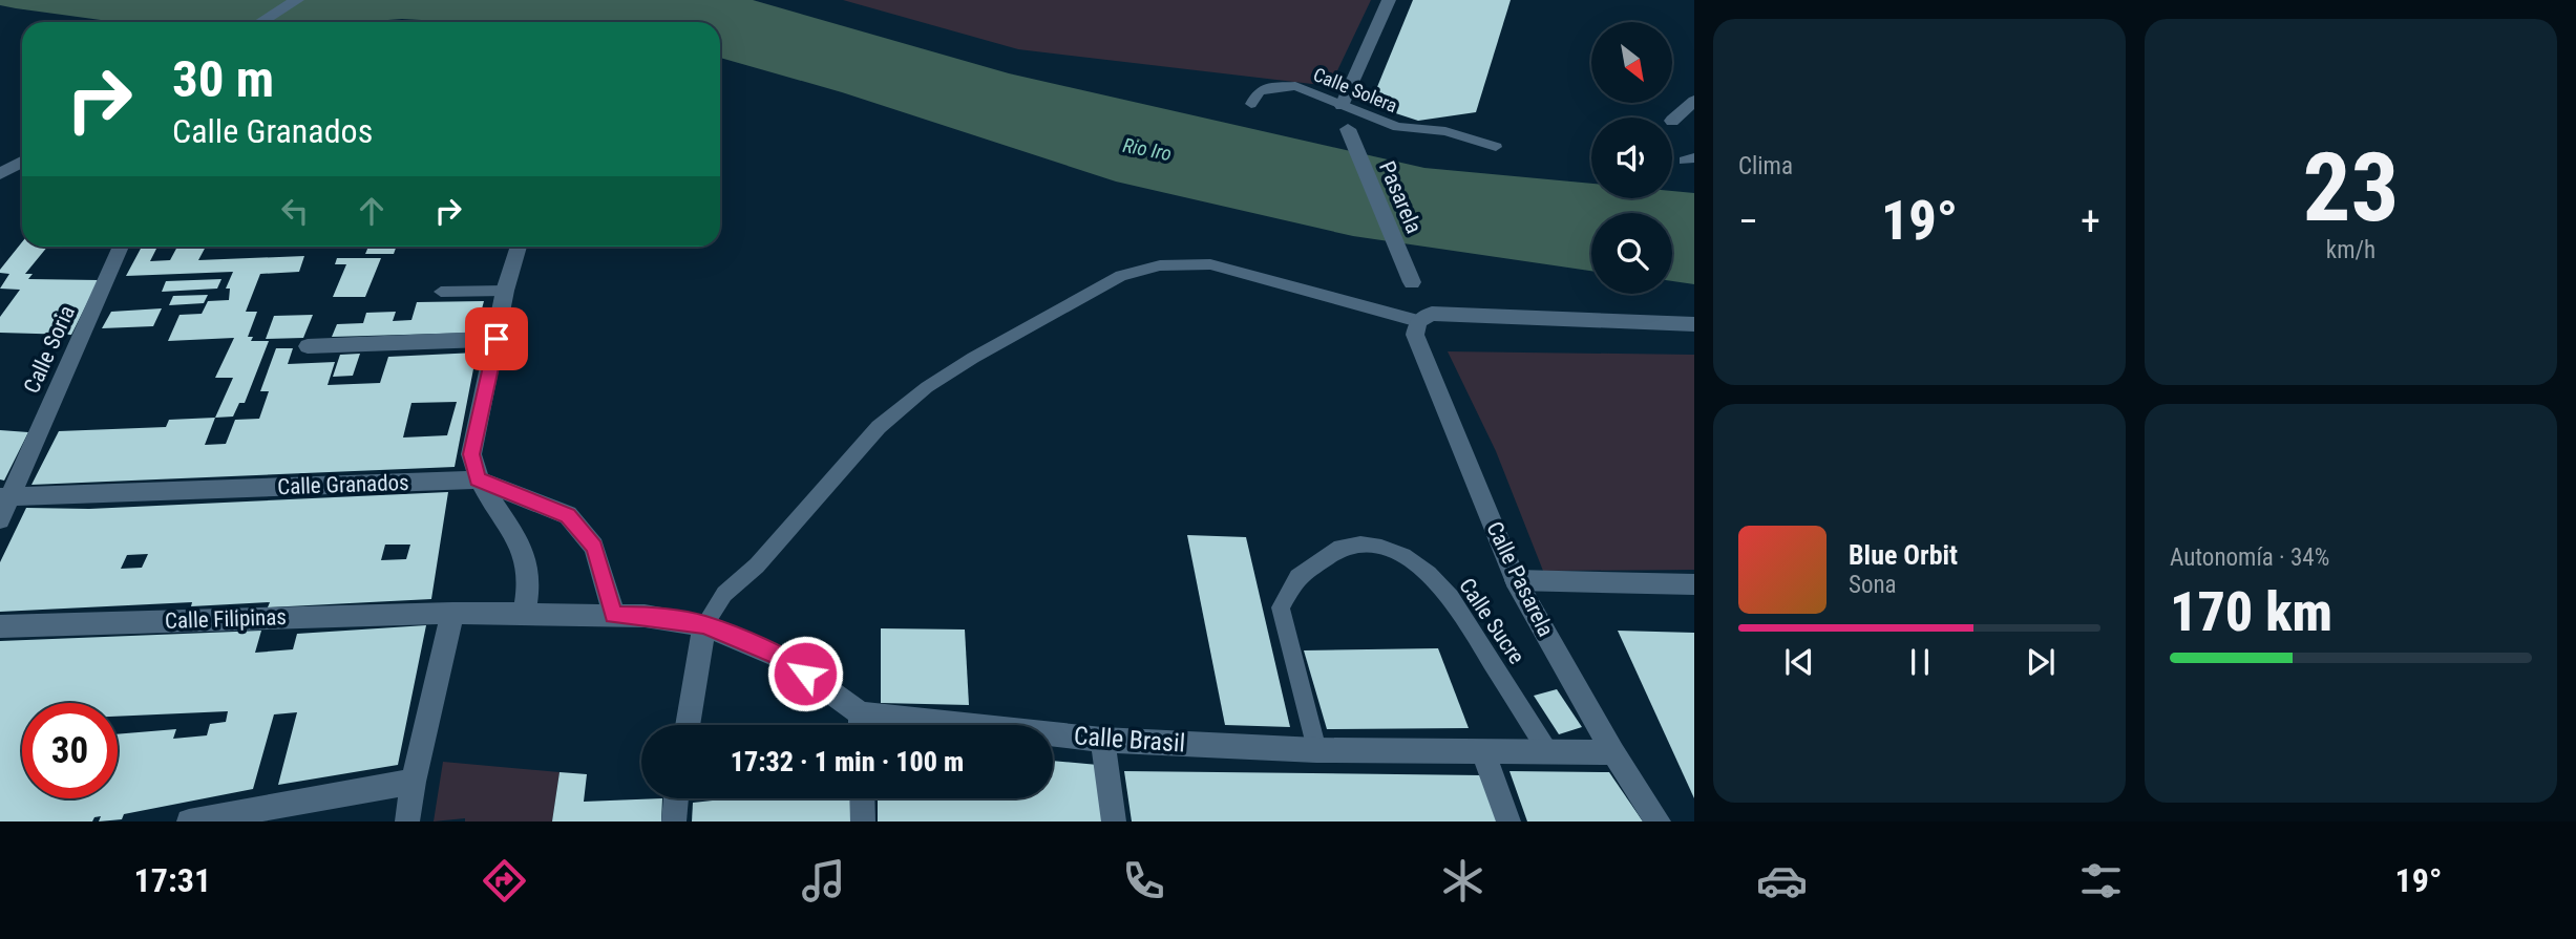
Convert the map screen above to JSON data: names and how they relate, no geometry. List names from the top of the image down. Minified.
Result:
{"streets":{"street":["Pasarela","Calle Soria","Calle Granados","Calle Pasarela","Calle Filipinas","Calle Brasil"],"lane":["Calle Solera","Calle Sucre"]},"crossings":[["Calle Soria","Calle Granados"],["Calle Granados","Calle Brasil"],["Calle Pasarela","Calle Brasil"],["Calle Filipinas","Calle Brasil"],["Calle Sucre","Calle Brasil"]],"water":["Rio Iro"],"north":"bottom right","page":{"tile":["Clima",["23","km/h"],["Autonomía · 34%","170 km"]],"turn":["30 m","Calle Granados"],"heat":["−","19°","+"],"song":["Blue Orbit","Sona"],"limit":"30","trip":"17:32 · 1 min · 100 m","tabs":["17:31","19°"]}}
